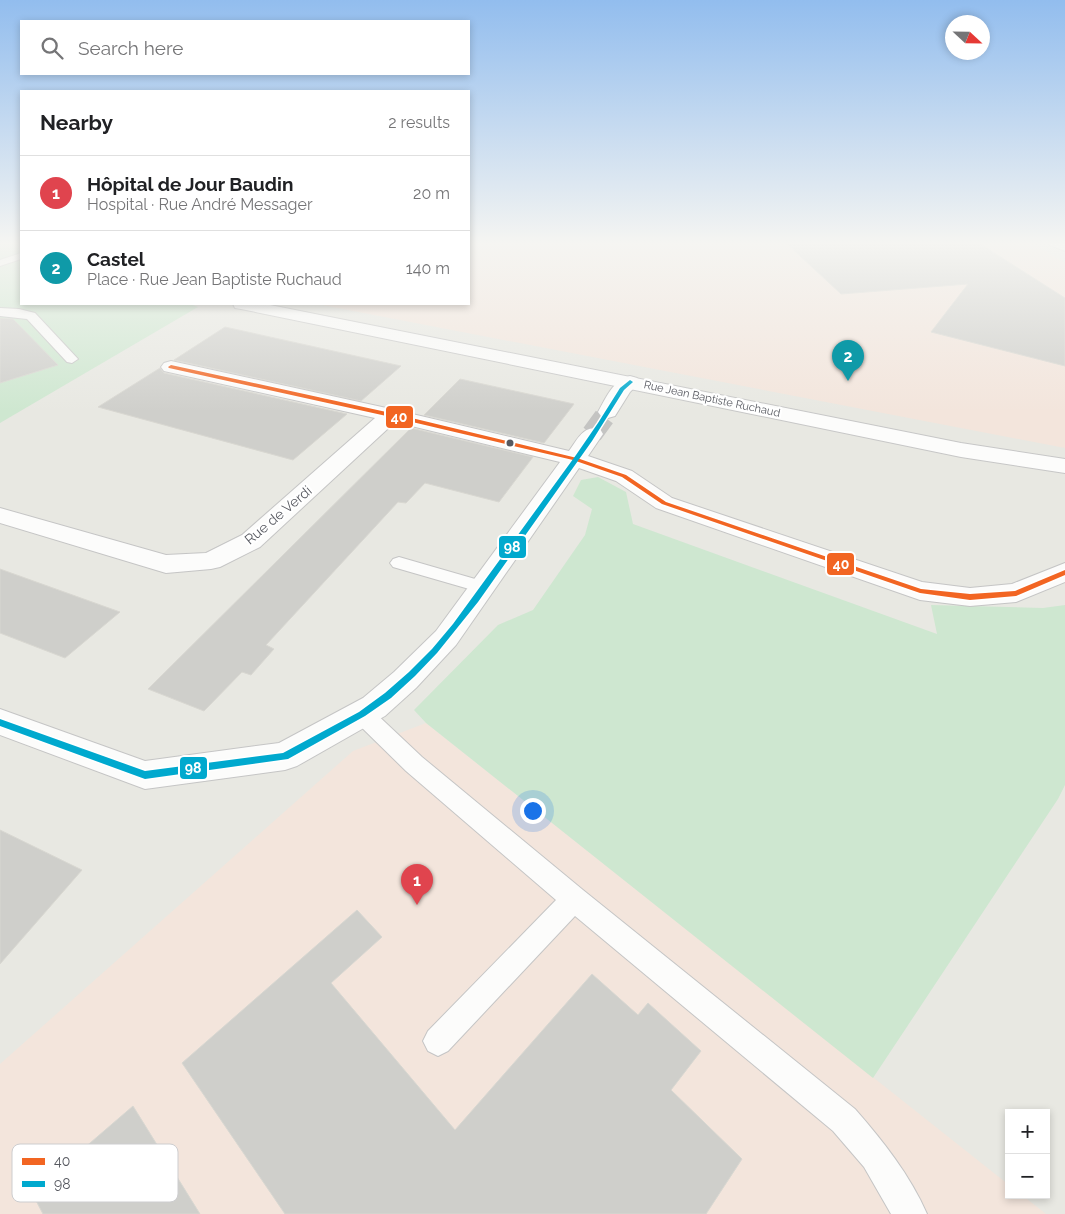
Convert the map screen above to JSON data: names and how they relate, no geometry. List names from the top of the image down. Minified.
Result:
{"streets":{"street":["Rue Jean Baptiste Ruchaud","Rue de Verdi"]},"lines":["transit line 40","transit line 98"],"legend":["40","98"],"north":"right","page":{"search":"Search here","heading":["Nearby","2 results"],"list":[{"mark":"1","name":"Hôpital de Jour Baudin","note":"Hospital · Rue André Messager","value":"20 m"},{"mark":"2","name":"Castel","note":"Place · Rue Jean Baptiste Ruchaud","value":"140 m"}],"pins":["2","1"],"map_buttons":["+","−"]}}
